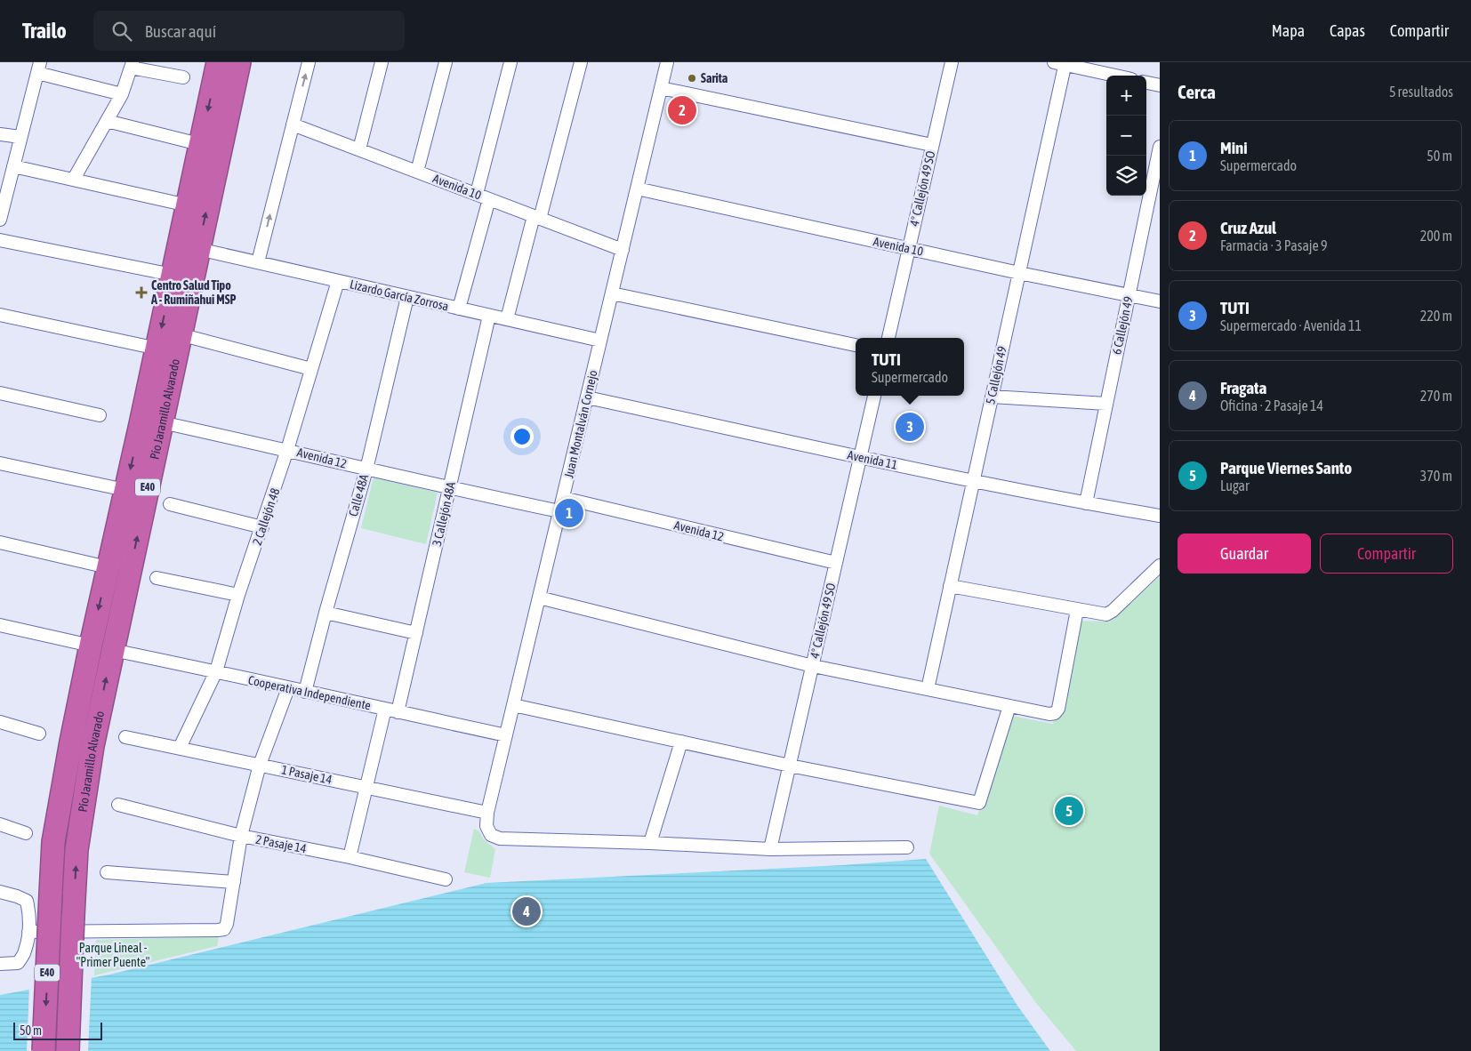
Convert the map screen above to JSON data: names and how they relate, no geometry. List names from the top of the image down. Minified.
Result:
{"streets":{"highway":["Pío Jaramillo Alvarado","E40"],"street":["Avenida 10","4º Callejón 49 SO","Lizardo García Zorrosa","6 Callejón 49","5 Callejón 49","Juan Montalván Cornejo","Avenida 12","Avenida 11","Calle 48A","3 Callejón 48A","2 Callejón 48","Cooperativa Independiente","1 Pasaje 14","2 Pasaje 14"]},"crossings":[["Avenida 10","4º Callejón 49 SO"],["Avenida 10","6 Callejón 49"],["Avenida 10","5 Callejón 49"],["Avenida 10","Juan Montalván Cornejo"],["4º Callejón 49 SO","Avenida 12"],["4º Callejón 49 SO","Avenida 11"],["Lizardo García Zorrosa","Pío Jaramillo Alvarado"],["Lizardo García Zorrosa","Juan Montalván Cornejo"],["Lizardo García Zorrosa","Calle 48A"],["Lizardo García Zorrosa","3 Callejón 48A"],["Lizardo García Zorrosa","2 Callejón 48"],["6 Callejón 49","Avenida 11"],["5 Callejón 49","Avenida 11"],["Pío Jaramillo Alvarado","Avenida 12"],["Pío Jaramillo Alvarado","Cooperativa Independiente"],["Juan Montalván Cornejo","Avenida 12"],["Juan Montalván Cornejo","Avenida 11"],["Juan Montalván Cornejo","Cooperativa Independiente"],["Juan Montalván Cornejo","1 Pasaje 14"],["Avenida 12","Calle 48A"],["Avenida 12","3 Callejón 48A"],["Avenida 12","2 Callejón 48"],["Calle 48A","Cooperativa Independiente"],["3 Callejón 48A","Cooperativa Independiente"],["2 Callejón 48","Cooperativa Independiente"],["2 Callejón 48","1 Pasaje 14"]],"parks":["Parque Lineal - \"Primer Puente\""],"places":{"other":["Sarita"],"health":["Centro Salud Tipo A - Rumiñahui MSP"]},"scale_bar":"50 m","page":{"header":"Trailo","search":"Buscar aquí","nav":["Mapa","Capas","Compartir"],"heading":["Cerca","5 resultados"],"map_buttons":["+","−"],"pins":["2","3","1","5","4"],"list":[{"mark":"1","name":"Mini","note":"Supermercado","value":"50 m"},{"mark":"2","name":"Cruz Azul","note":"Farmacia · 3 Pasaje 9","value":"200 m"},{"mark":"3","name":"TUTI","note":"Supermercado · Avenida 11","value":"220 m"},{"mark":"4","name":"Fragata","note":"Oficina · 2 Pasaje 14","value":"270 m"},{"mark":"5","name":"Parque Viernes Santo","note":"Lugar","value":"370 m"}],"popup":["TUTI","Supermercado"],"buttons":["Guardar","Compartir"],"scale":"50 m"}}
